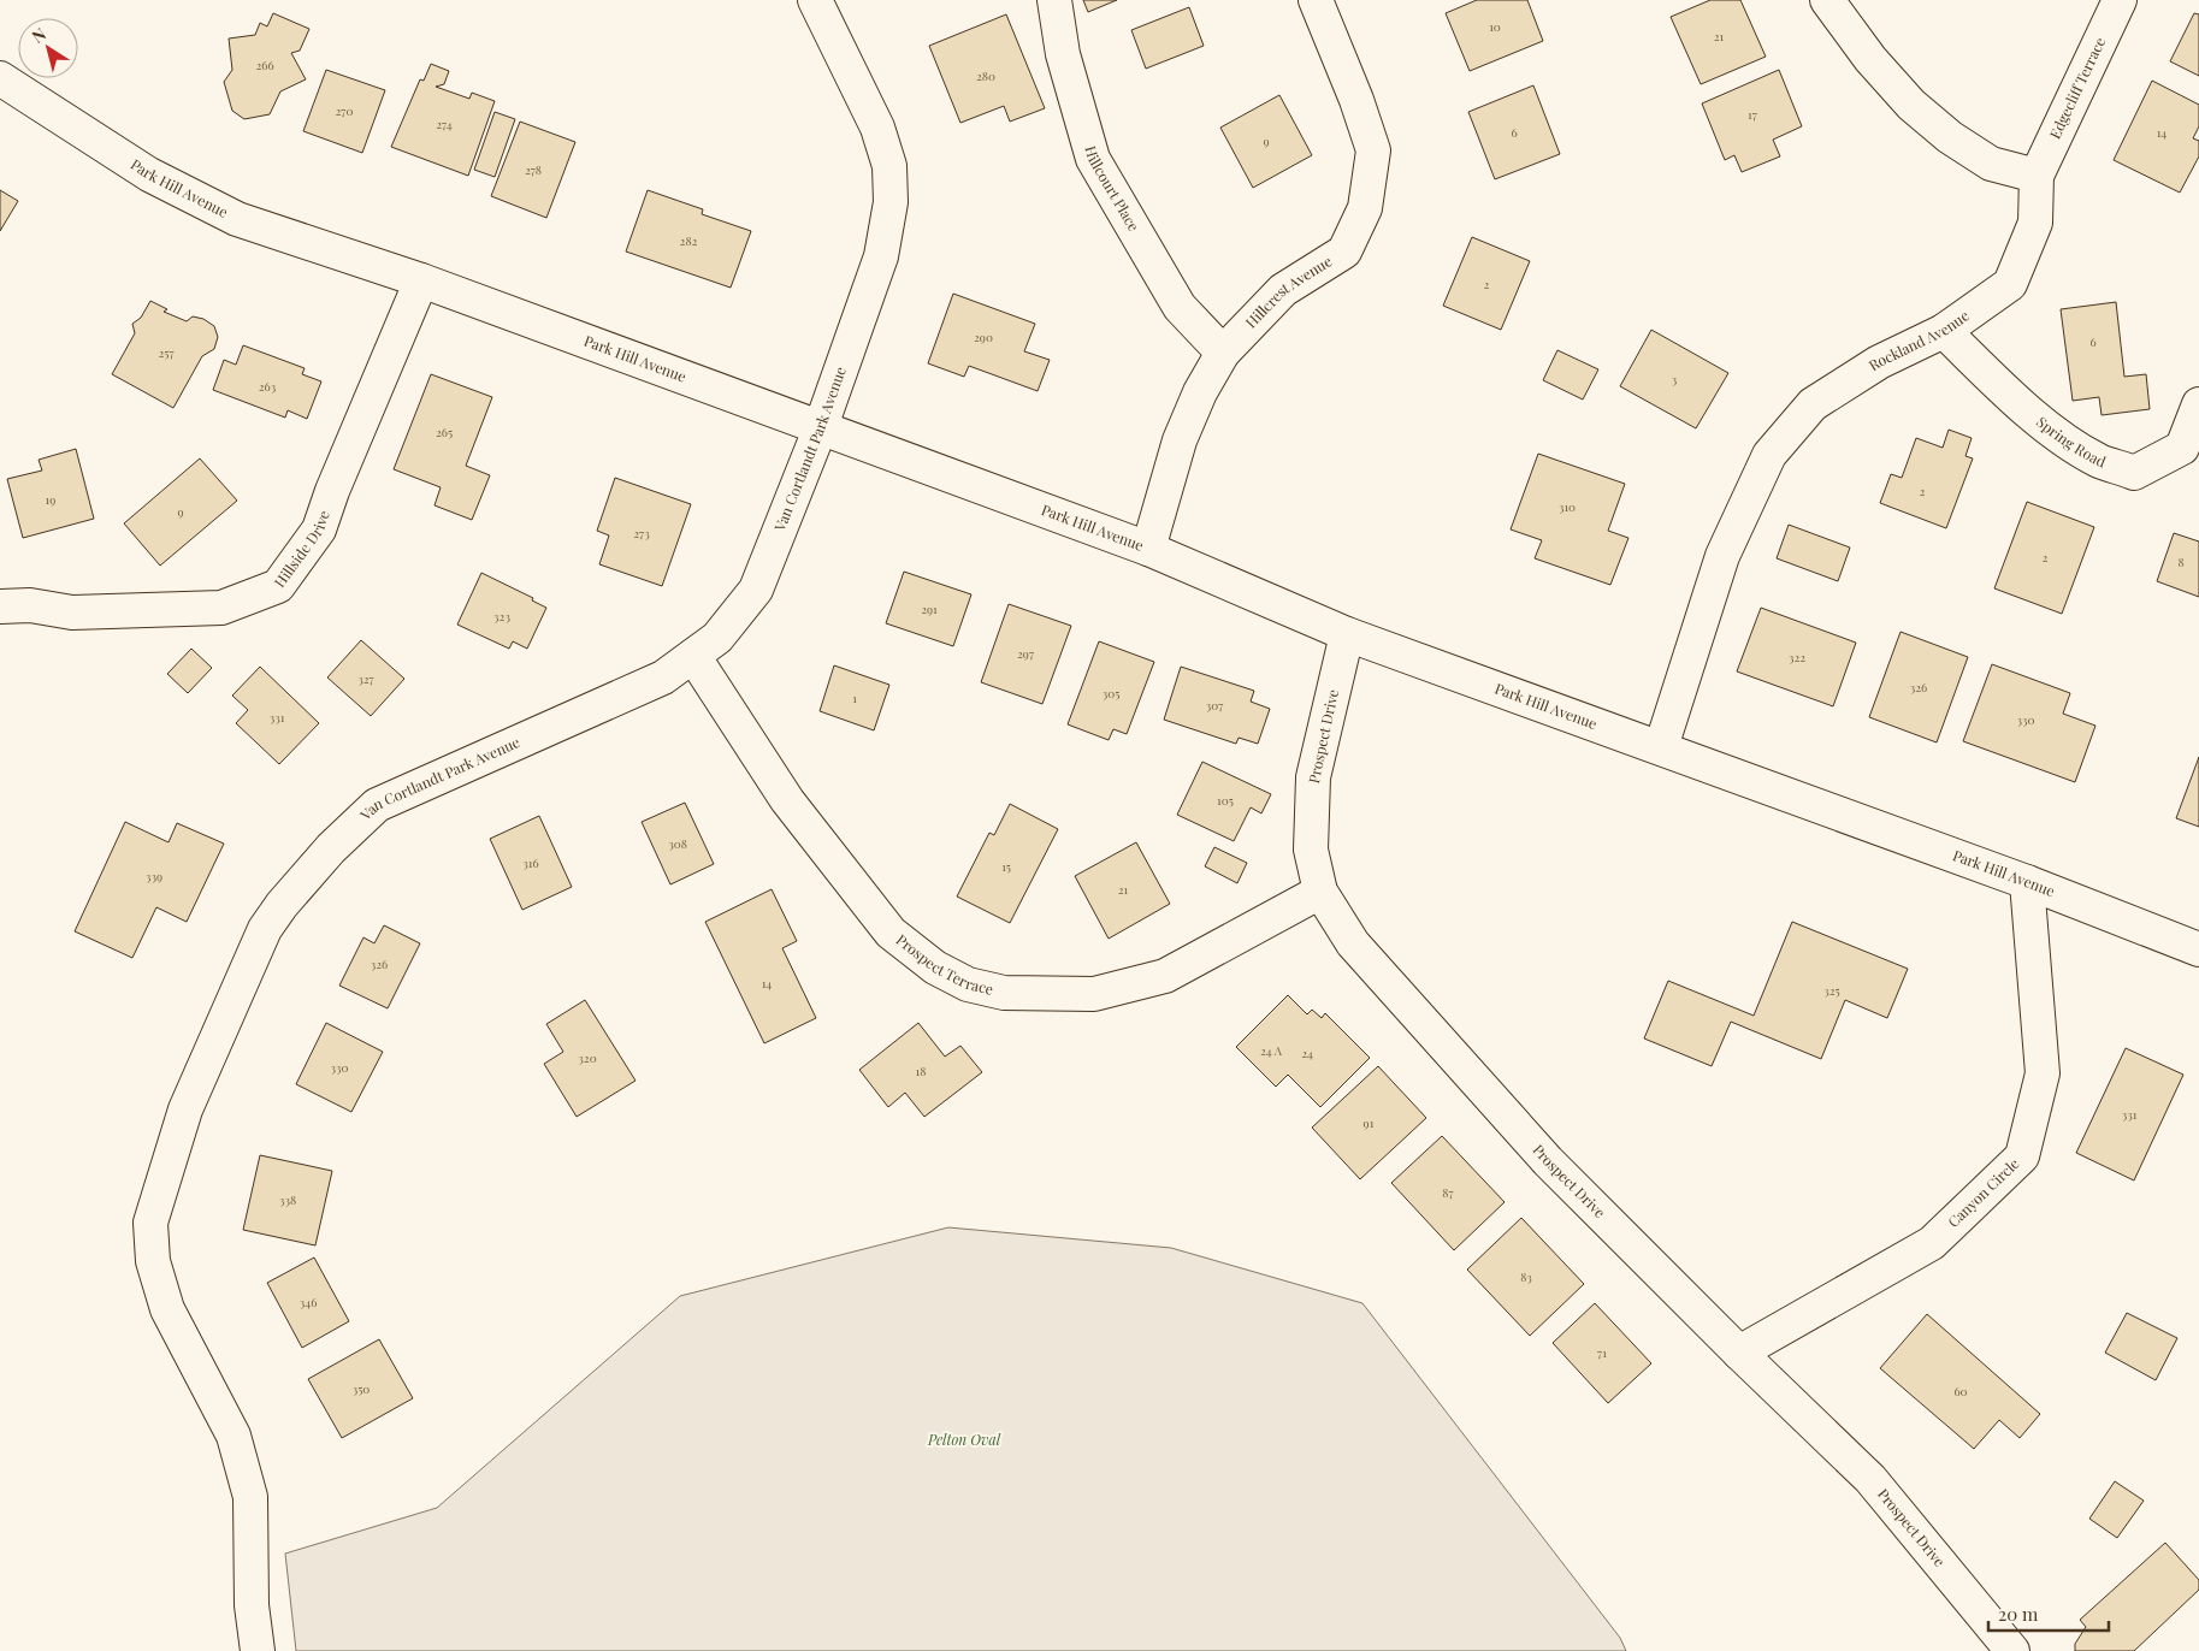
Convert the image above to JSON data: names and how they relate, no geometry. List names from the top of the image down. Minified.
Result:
{"streets":{"street":["Edgecliff Terrace","Park Hill Avenue","Hillcourt Place","Hillcrest Avenue","Rockland Avenue","Spring Road","Van Cortlandt Park Avenue","Hillside Drive","Prospect Drive","Prospect Terrace","Canyon Circle"]},"crossings":[["Edgecliff Terrace","Rockland Avenue"],["Park Hill Avenue","Hillcrest Avenue"],["Park Hill Avenue","Rockland Avenue"],["Park Hill Avenue","Van Cortlandt Park Avenue"],["Park Hill Avenue","Hillside Drive"],["Park Hill Avenue","Prospect Drive"],["Park Hill Avenue","Canyon Circle"],["Hillcourt Place","Hillcrest Avenue"],["Rockland Avenue","Spring Road"],["Van Cortlandt Park Avenue","Prospect Terrace"],["Prospect Drive","Prospect Terrace"],["Prospect Drive","Canyon Circle"]],"parks":["Pelton Oval"],"house_numbers":["10","21","266","280","270","17","274","6","14","9","278","282","2","290","6","257","3","263","265","2","19","310","9","273","2","8","291","323","297","322","327","326","305","1","307","331","330","105","308","316","15","339","21","326","14","325","24 A","24","320","330","18","331","91","87","338","83","346","71","350","60"],"scale_bar":"20 m","north":"top left"}
